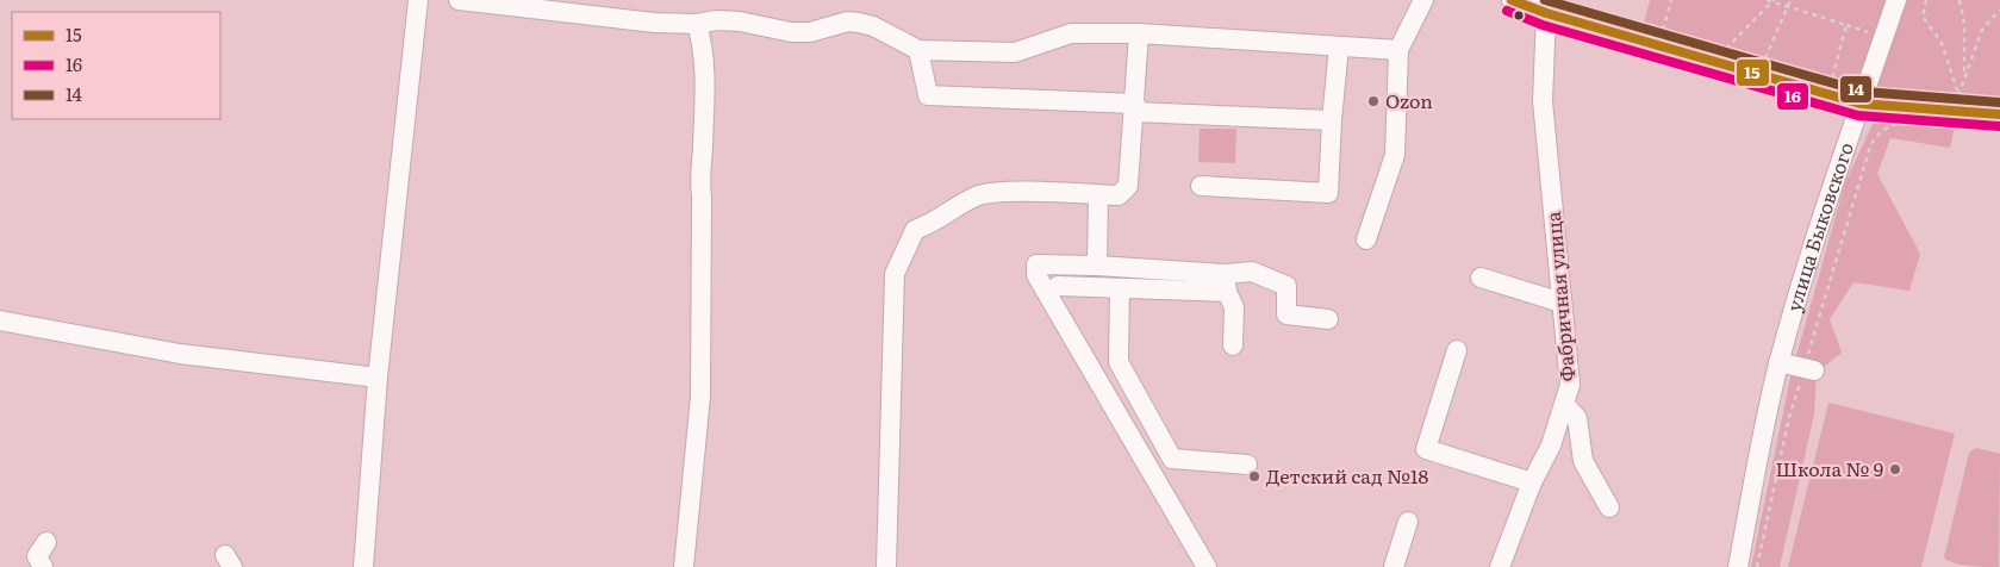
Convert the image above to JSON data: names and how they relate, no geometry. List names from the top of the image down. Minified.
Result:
{"streets":{"street":["улица Быковского","Фабричная улица"]},"places":["Ozon","Школа № 9","Детский сад №18"],"lines":["transit line 15","transit line 14","transit line 16"],"legend":["15","16","14"]}
